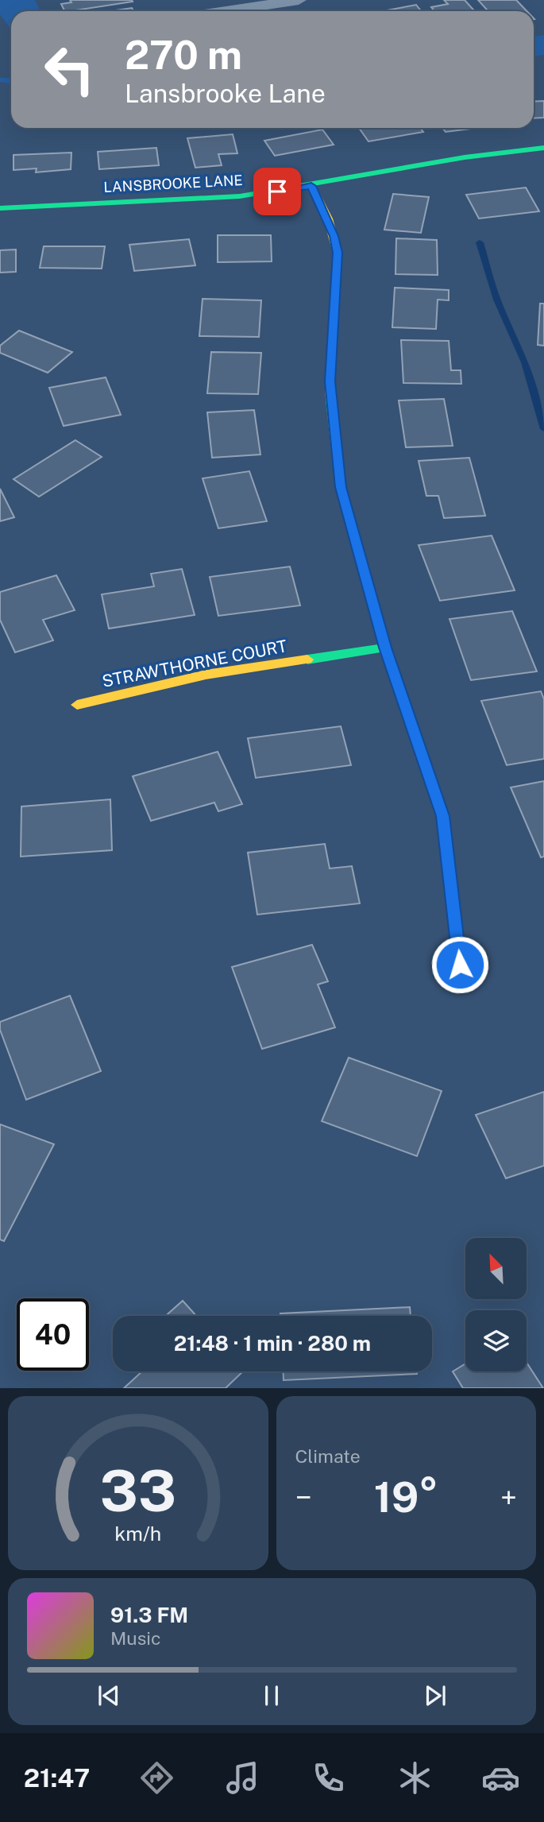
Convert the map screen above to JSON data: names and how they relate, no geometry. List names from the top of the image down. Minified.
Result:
{"streets":{"street":["LANSBROOKE LANE","STRAWTHORNE COURT"]},"north":"top left","page":{"turn":["270 m","Lansbrooke Lane"],"limit":"40","trip":"21:48 · 1 min · 280 m","tile":"Climate","heat":["−","19°","+"],"song":["91.3 FM","Music"],"tabs":"21:47","gauge":["33","km/h"]}}
